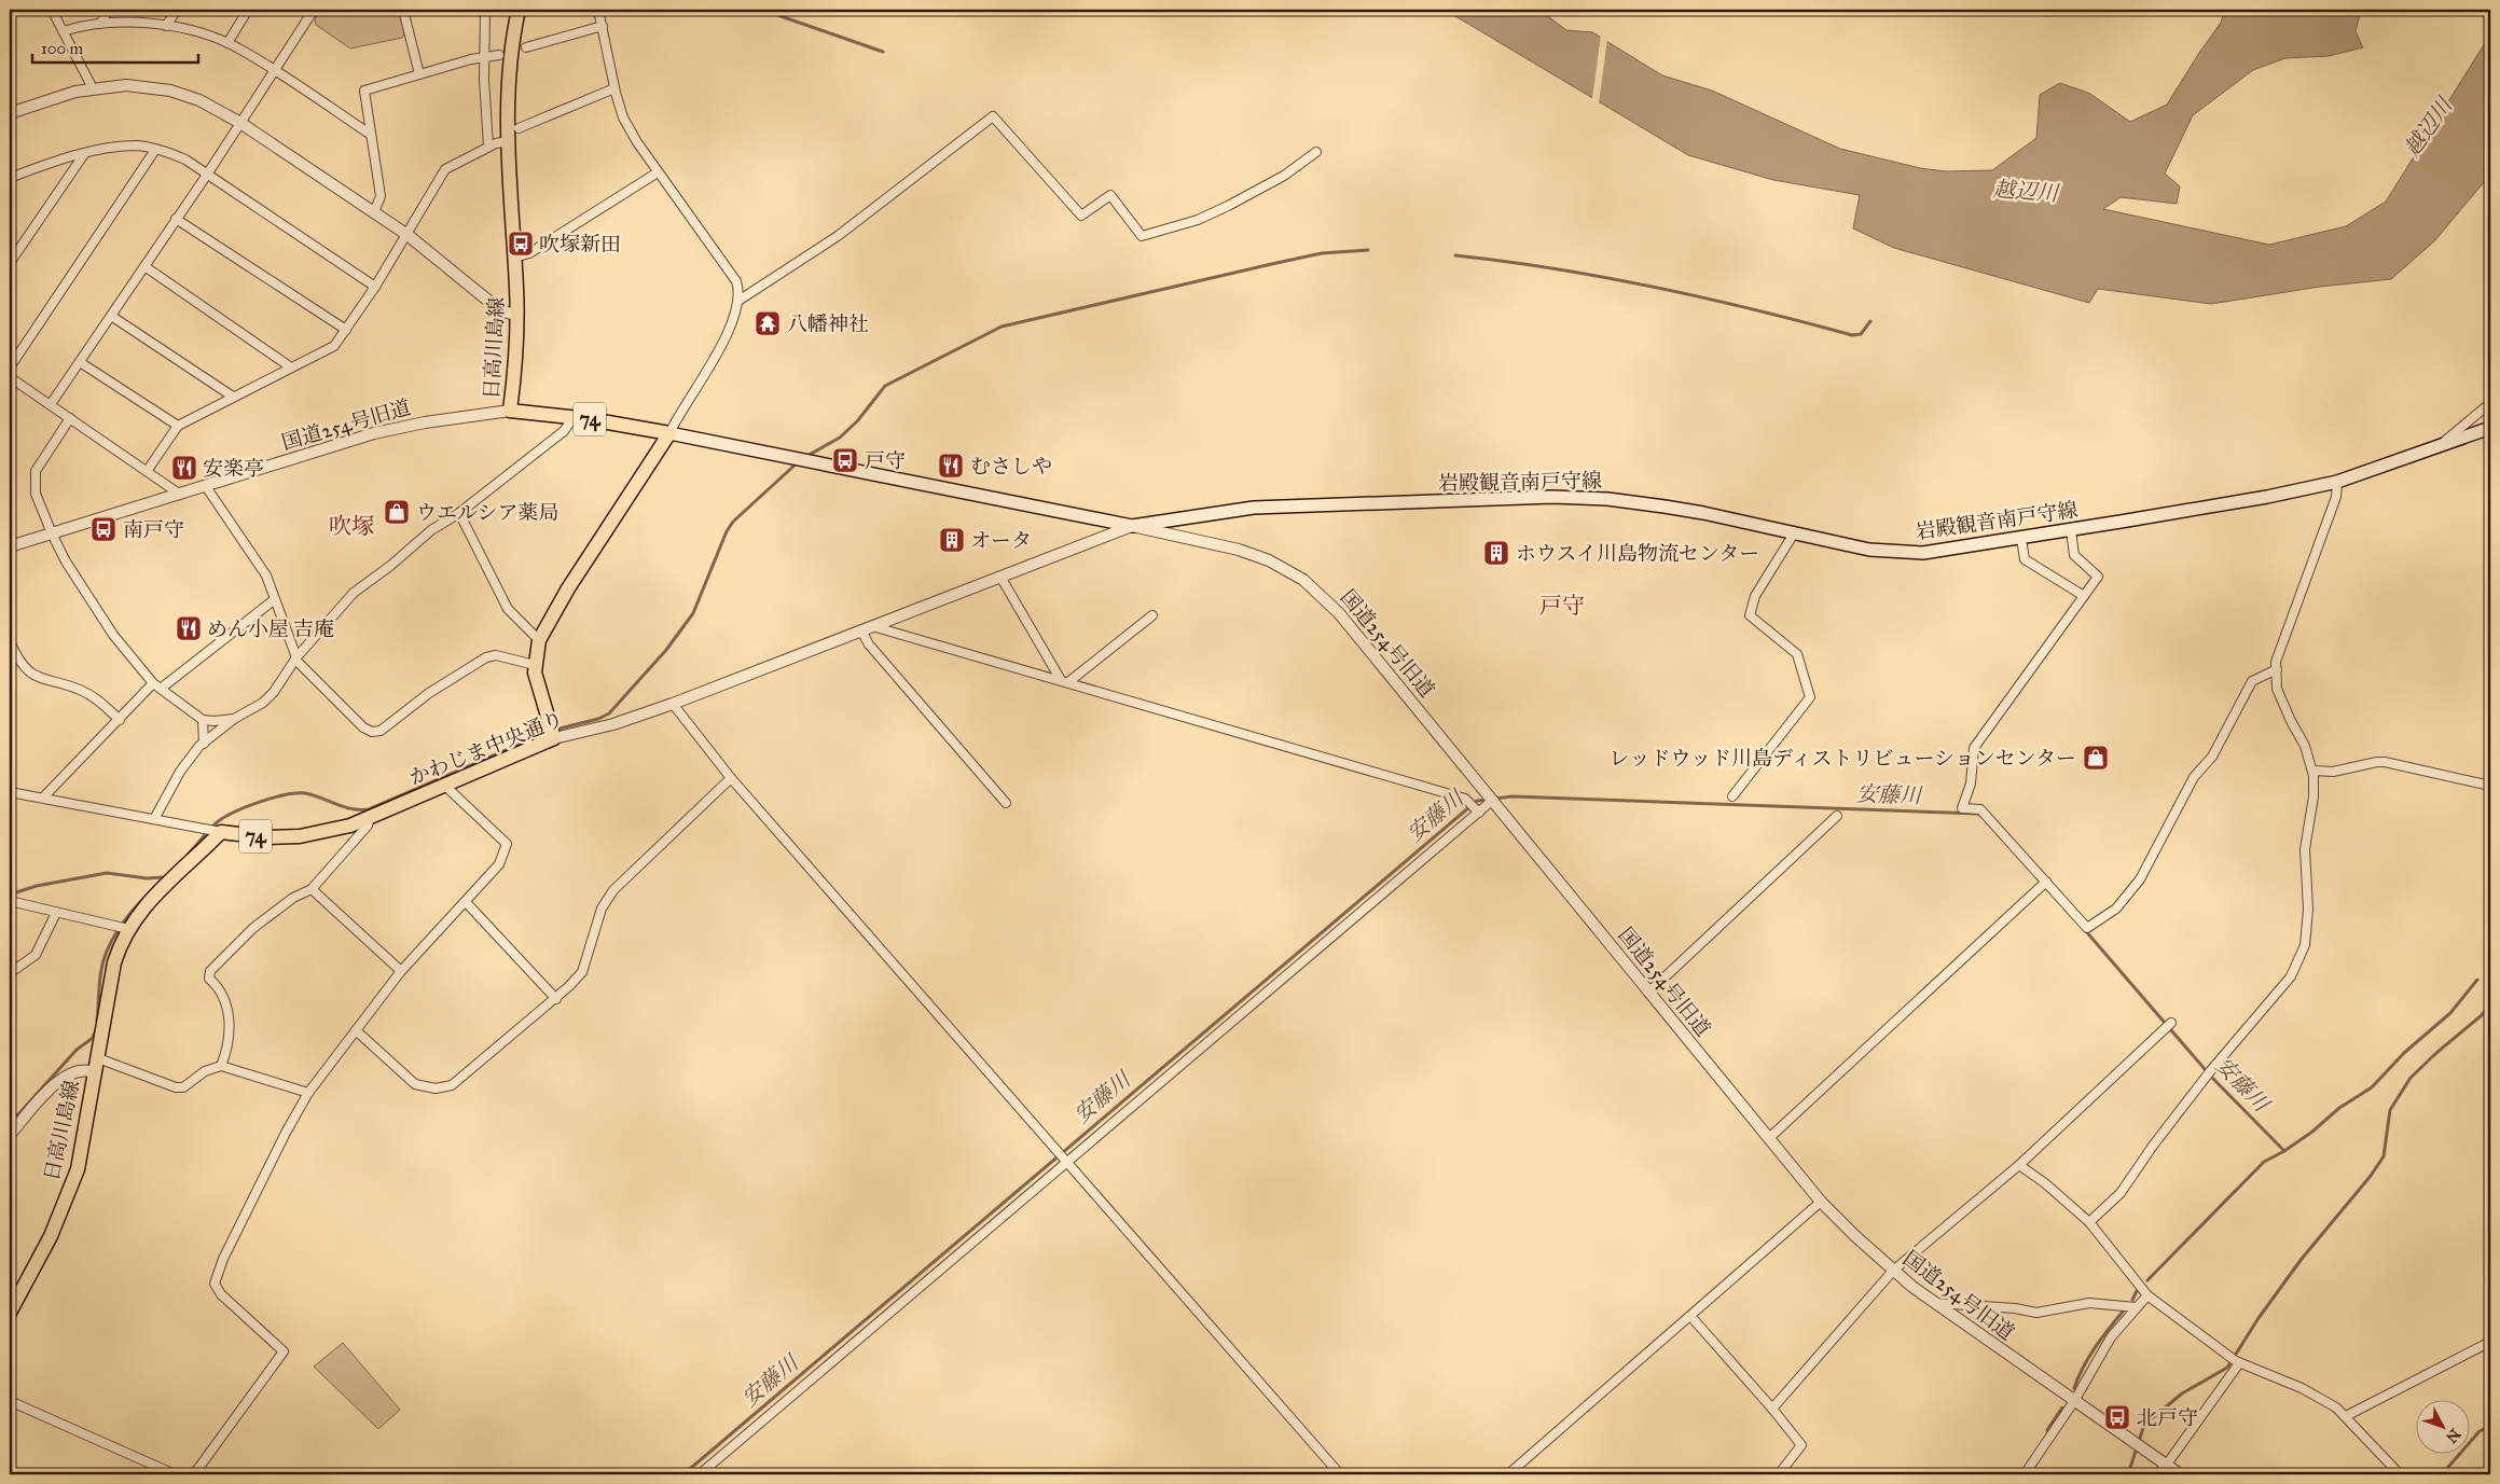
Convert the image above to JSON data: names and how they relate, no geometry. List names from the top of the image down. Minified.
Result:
{"streets":{"main road":["日高川島線","74","岩殿観音南戸守線","かわじま中央通り"],"street":["国道254号旧道"]},"crossings":[["日高川島線","74"],["日高川島線","国道254号旧道"],["日高川島線","岩殿観音南戸守線"],["74","かわじま中央通り"],["国道254号旧道","岩殿観音南戸守線"],["国道254号旧道","かわじま中央通り"],["岩殿観音南戸守線","かわじま中央通り"]],"districts":["吹塚","戸守"],"water":["越辺川","安藤川"],"places":{"bus stop":["吹塚新田","戸守","南戸守","北戸守"],"temple":["八幡神社"],"restaurant":["むさしや","安楽亭","めん小屋 吉庵"],"shop":["ウエルシア薬局","レッドウッド川島ディストリビューションセンター"],"building":["オータ","ホウスイ川島物流センター"]},"scale_bar":"100 m","north":"bottom right"}
